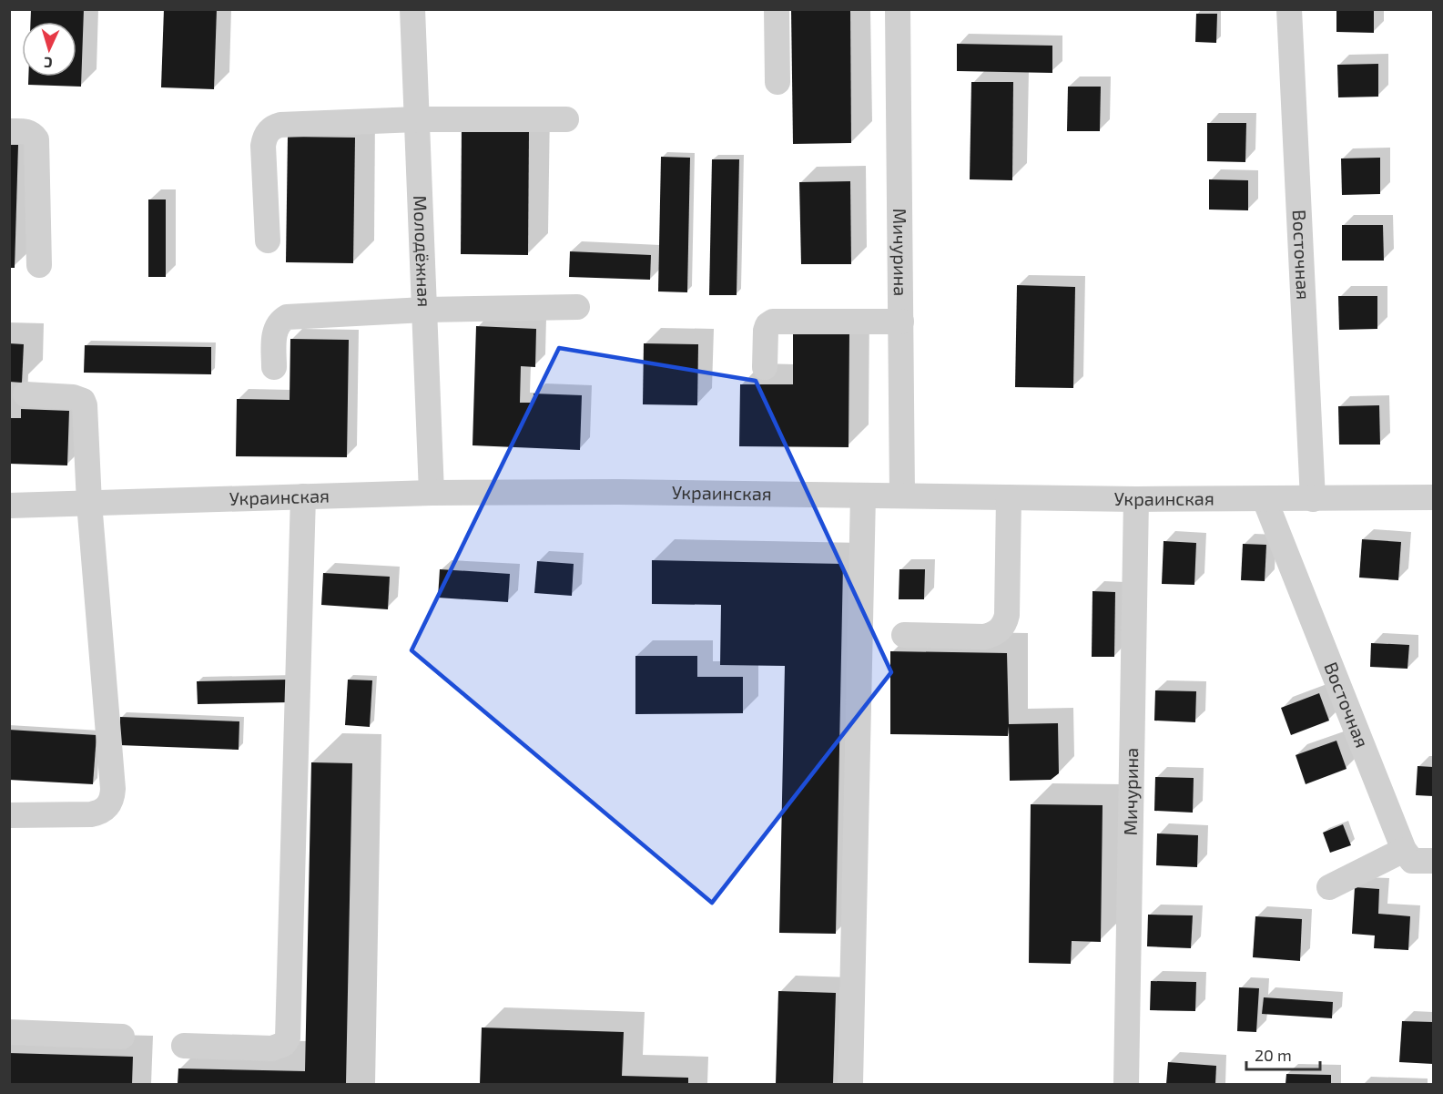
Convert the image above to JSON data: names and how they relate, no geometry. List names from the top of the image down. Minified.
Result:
{"streets":{"street":["Молодёжная","Мичурина","Восточная","Украинская"]},"crossings":[["Молодёжная","Украинская"],["Мичурина","Украинская"],["Восточная","Украинская"]],"scale_bar":"20 m","north":"bottom"}
